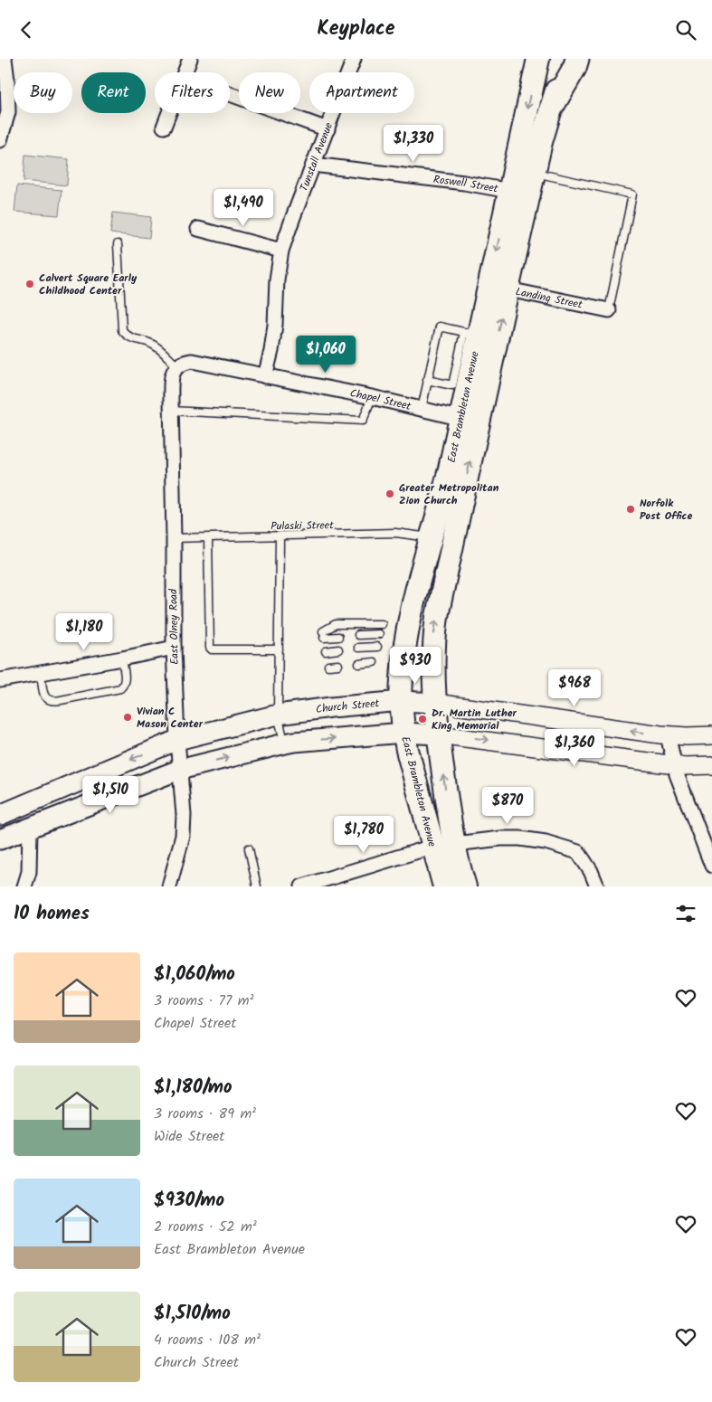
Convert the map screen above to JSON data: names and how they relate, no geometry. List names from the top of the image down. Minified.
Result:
{"streets":{"main road":["East Brambleton Avenue","Church Street"],"street":["Tunstall Avenue","Roswell Street","Landing Street","Chapel Street","East Olney Road"],"lane":["Pulaski Street"]},"crossings":[["Tunstall Avenue","Roswell Street"],["Roswell Street","East Brambleton Avenue"],["Landing Street","East Brambleton Avenue"],["Chapel Street","East Brambleton Avenue"],["Chapel Street","East Olney Road"],["East Brambleton Avenue","Pulaski Street"],["East Brambleton Avenue","Church Street"],["Pulaski Street","East Olney Road"],["East Olney Road","Church Street"]],"places":["Calvert Square Early Childhood Center","Greater Metropolitan Zion Church","Norfolk Post Office","Vivian C Mason Center","Dr. Martin Luther King Memorial"],"page":{"header":"Keyplace","chip":["Buy","Rent","Filters","New","Apartment"],"price":["$1,330","$1,490","$1,060","$1,180","$930","$968","$1,360","$1,510","$870","$1,780"],"heading":"10 homes","list":[{"name":"$1,060/mo","note":"3 rooms · 77 m² · Chapel Street"},{"name":"$1,180/mo","note":"3 rooms · 89 m² · Wide Street"},{"name":"$930/mo","note":"2 rooms · 52 m² · East Brambleton Avenue"},{"name":"$1,510/mo","note":"4 rooms · 108 m² · Church Street"}]}}
